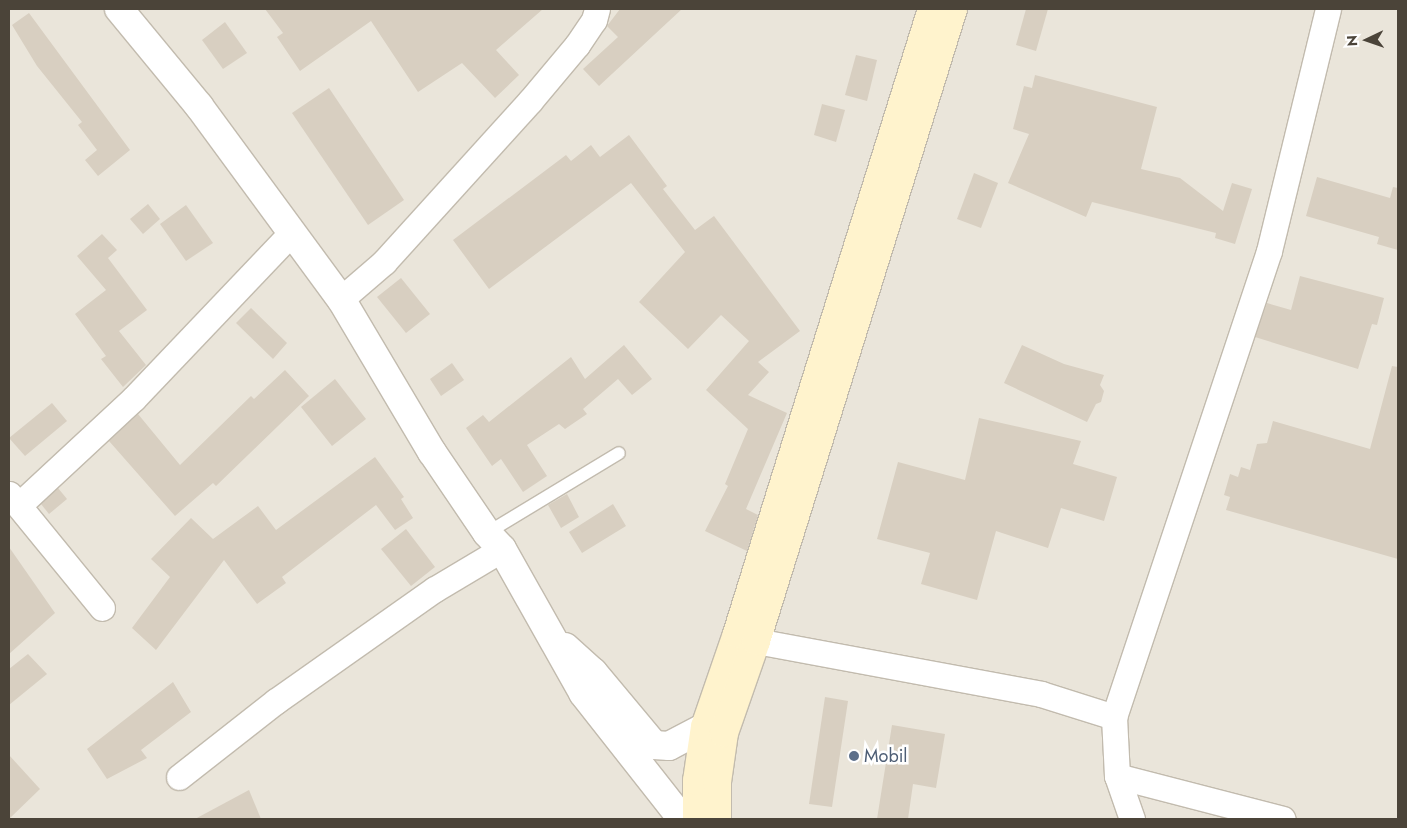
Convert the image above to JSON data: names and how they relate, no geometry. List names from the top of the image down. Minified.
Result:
{"places":["Mobil"],"north":"left"}
